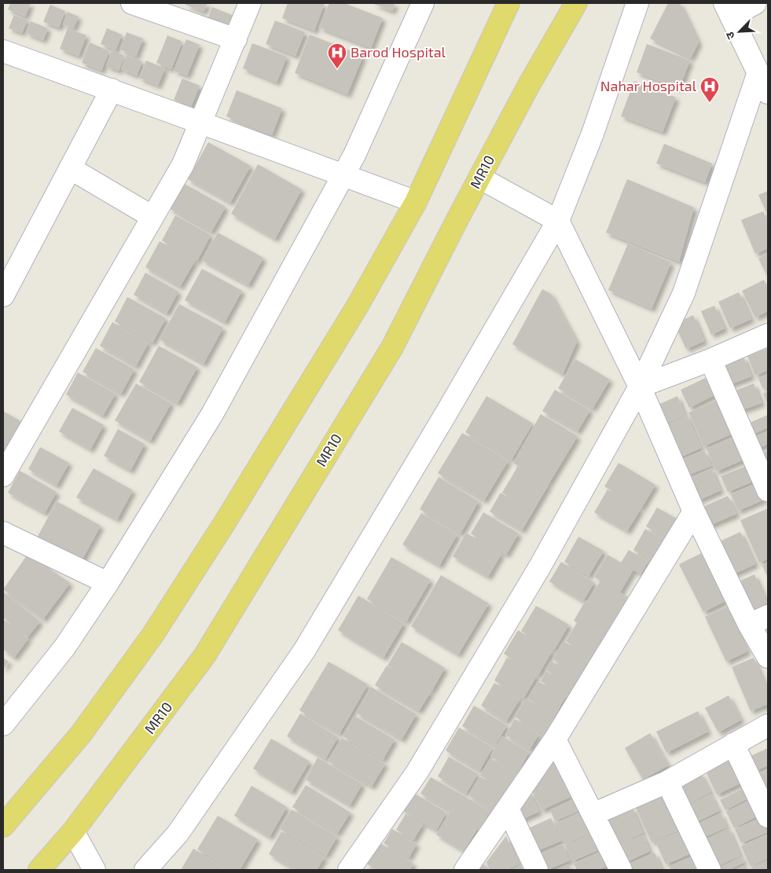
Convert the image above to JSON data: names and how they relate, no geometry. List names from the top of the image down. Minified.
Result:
{"streets":{"main road":["MR10"]},"places":{"hospital":["Barod Hospital","Nahar Hospital"]},"north":"bottom left"}
